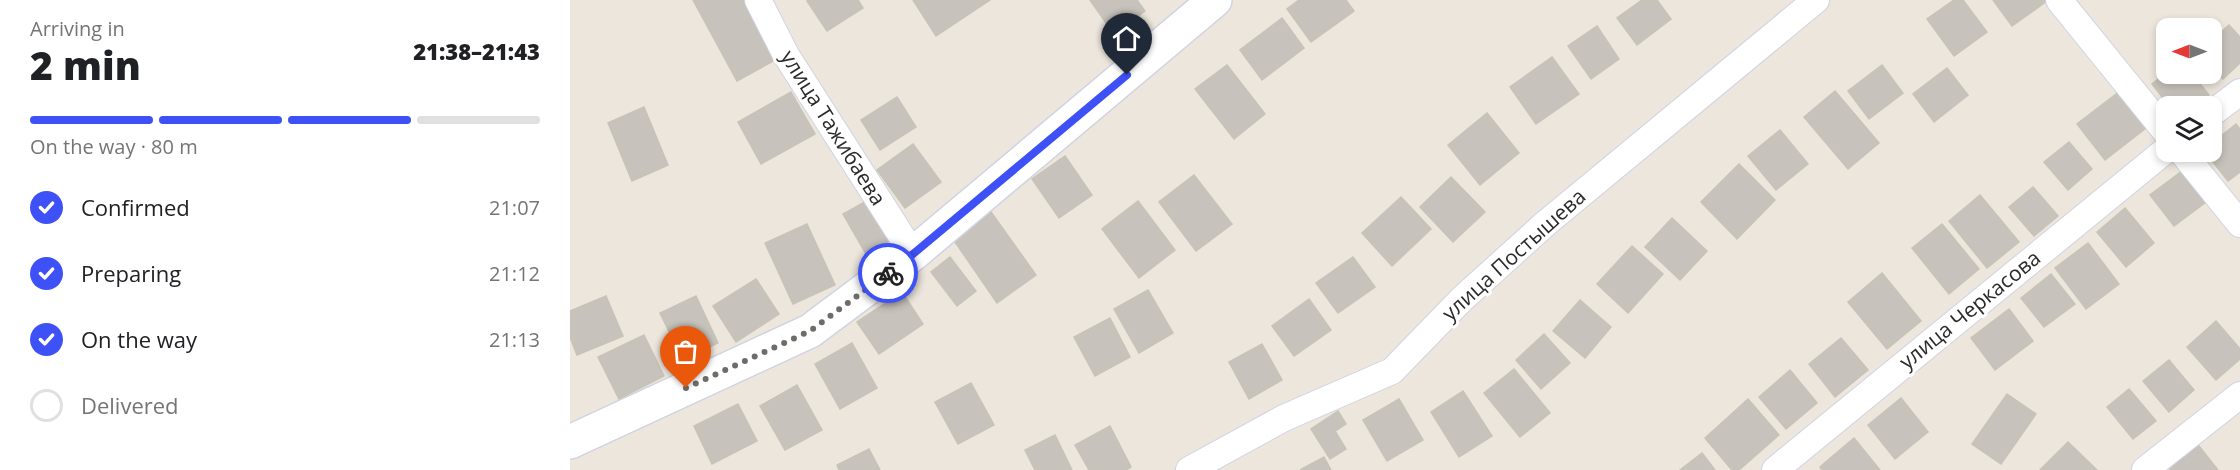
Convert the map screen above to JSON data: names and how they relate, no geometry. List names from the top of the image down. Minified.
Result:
{"streets":{"street":["улица Тажибаева","улица Постышева","улица Черкасова"]},"north":"left","page":{"heading":["2 min","Arriving in","21:38–21:43"],"bar":"On the way · 80 m","list":[["Confirmed","21:07"],["Preparing","21:12"],["On the way","21:13"],"Delivered"]}}
